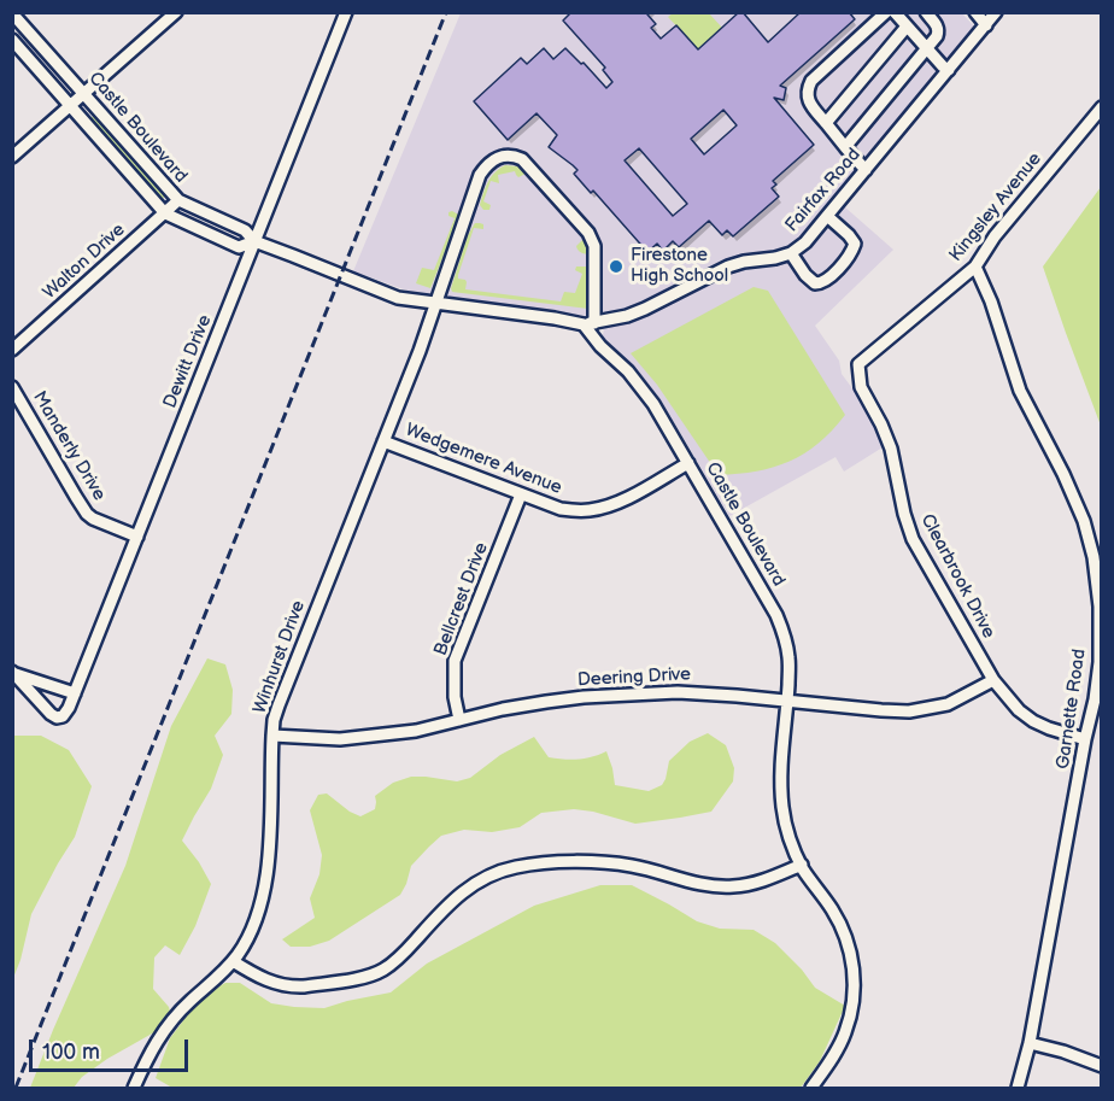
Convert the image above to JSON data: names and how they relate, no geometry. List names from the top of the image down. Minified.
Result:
{"streets":{"street":["Castle Boulevard","Fairfax Road","Kingsley Avenue","Walton Drive","Dewitt Drive","Manderly Drive","Wedgemere Avenue","Clearbrook Drive","Bellcrest Drive","Winhurst Drive","Deering Drive","Garnette Road"]},"crossings":[["Castle Boulevard","Fairfax Road"],["Castle Boulevard","Walton Drive"],["Castle Boulevard","Dewitt Drive"],["Castle Boulevard","Wedgemere Avenue"],["Castle Boulevard","Winhurst Drive"],["Castle Boulevard","Deering Drive"],["Fairfax Road","Winhurst Drive"],["Kingsley Avenue","Clearbrook Drive"],["Kingsley Avenue","Garnette Road"],["Dewitt Drive","Manderly Drive"],["Wedgemere Avenue","Bellcrest Drive"],["Wedgemere Avenue","Winhurst Drive"],["Clearbrook Drive","Deering Drive"],["Clearbrook Drive","Garnette Road"],["Bellcrest Drive","Deering Drive"],["Winhurst Drive","Deering Drive"]],"places":["Firestone High School"],"scale_bar":"100 m"}
